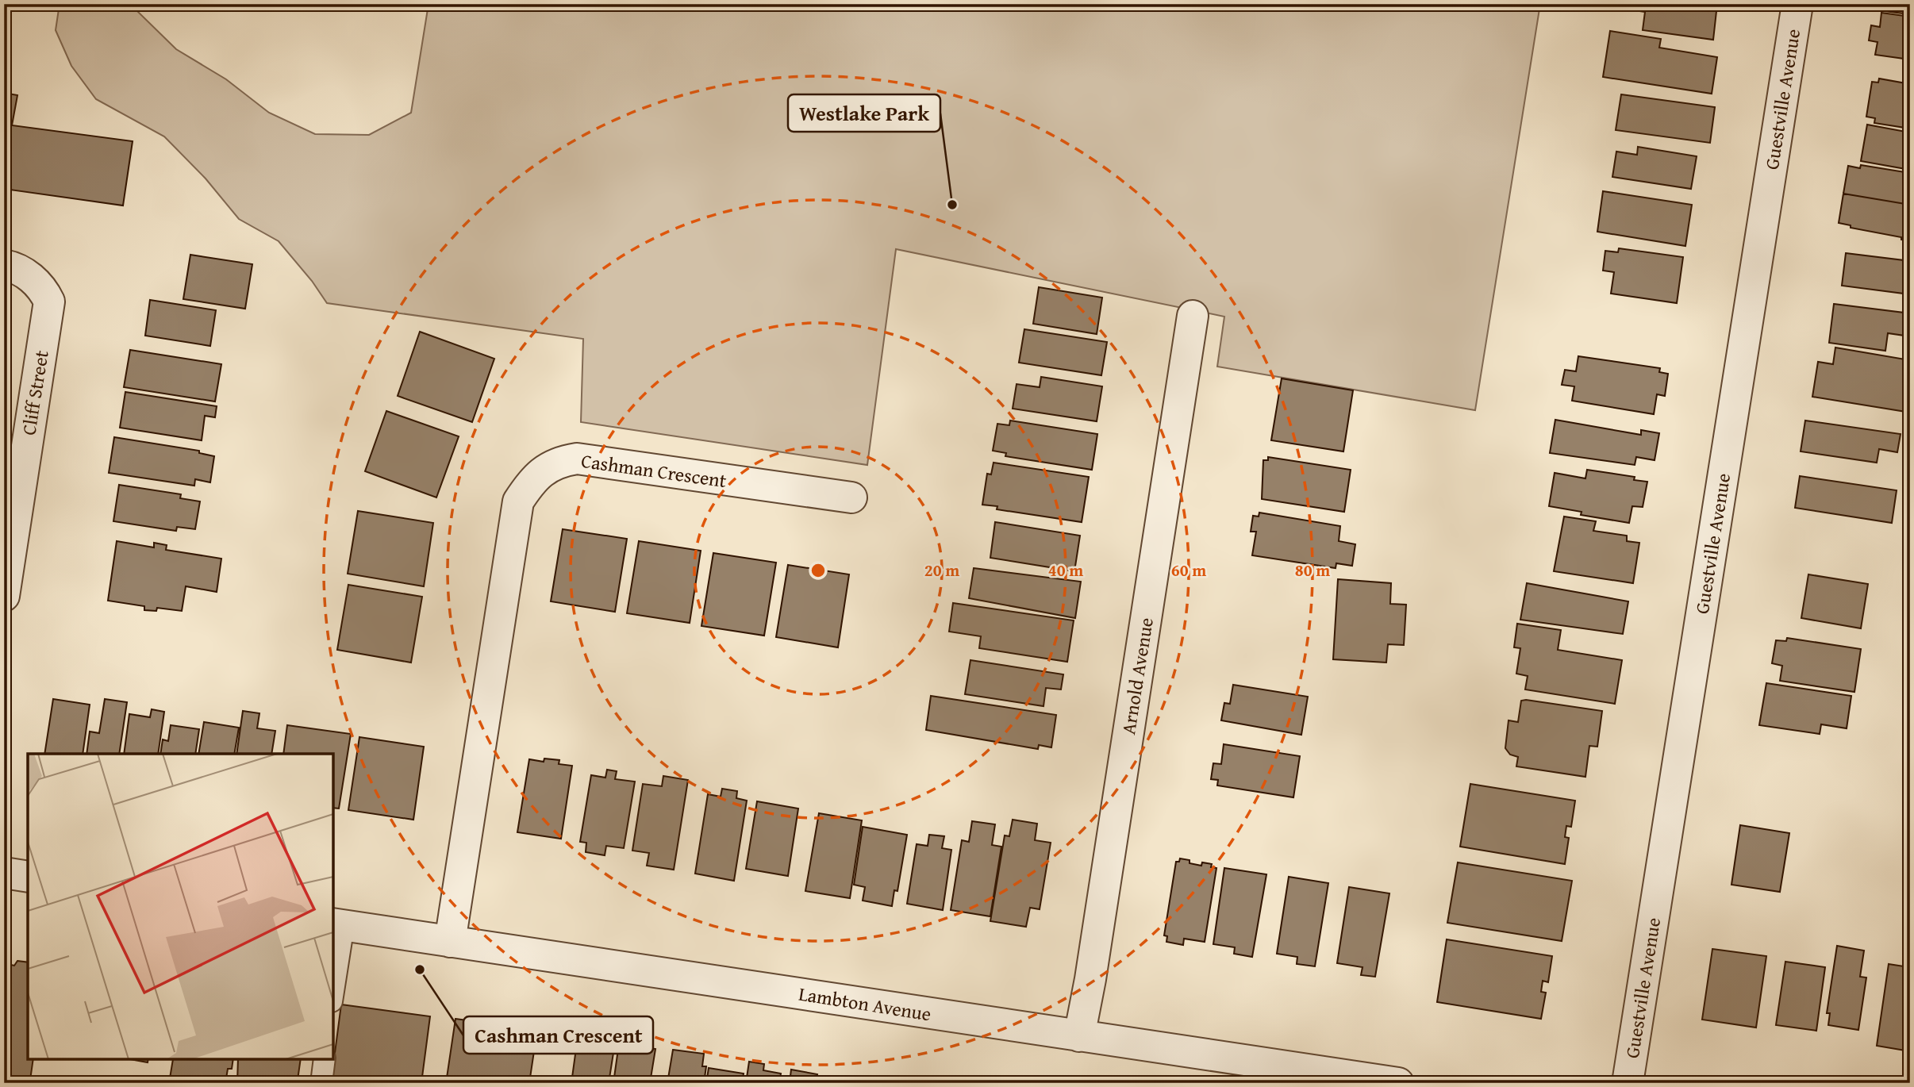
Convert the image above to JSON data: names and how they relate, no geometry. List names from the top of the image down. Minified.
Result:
{"streets":{"street":["Guestville Avenue","Cliff Street","Cashman Crescent","Arnold Avenue","Lambton Avenue"]},"crossings":[["Cashman Crescent","Lambton Avenue"],["Arnold Avenue","Lambton Avenue"]],"places":["Westlake Park","Cashman Crescent"],"rings":["20 m","40 m","60 m","80 m"]}
